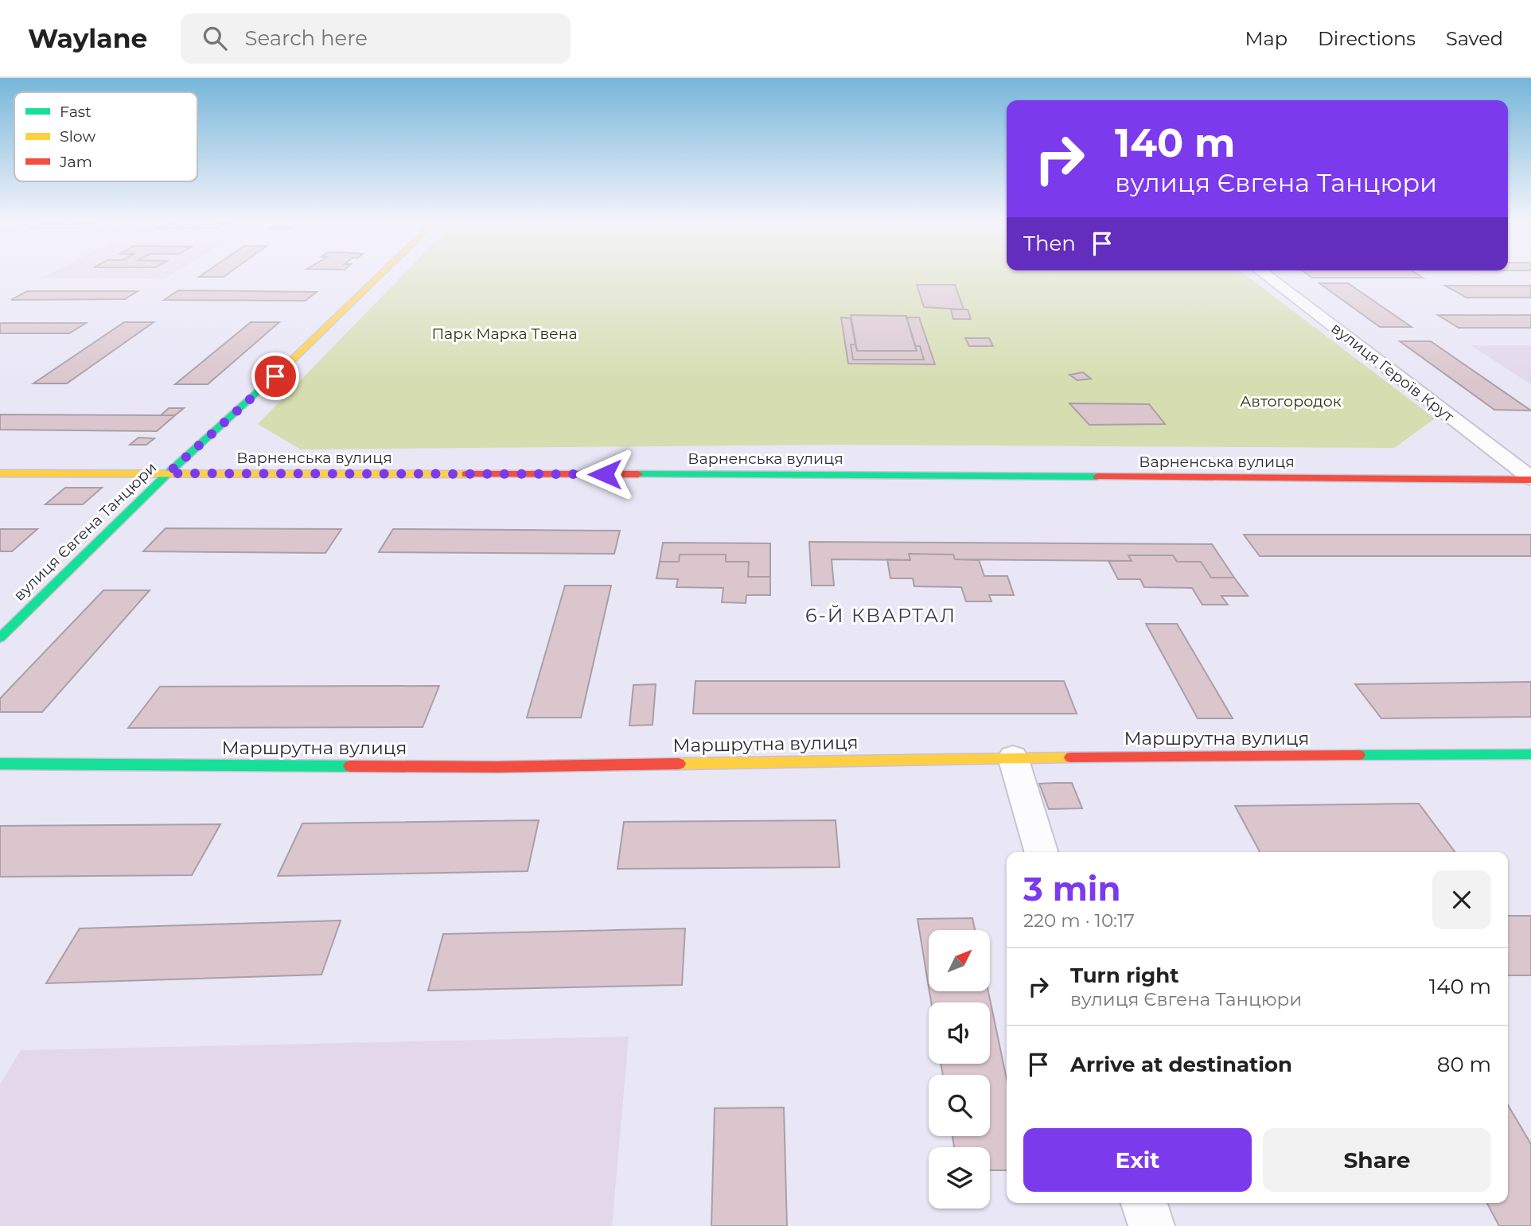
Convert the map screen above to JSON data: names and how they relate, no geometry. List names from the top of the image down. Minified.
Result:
{"streets":{"street":["вулиця Героїв Крут","Варненська вулиця","вулиця Євгена Танцюри","Маршрутна вулиця"]},"crossings":[["вулиця Героїв Крут","Варненська вулиця"],["Варненська вулиця","вулиця Євгена Танцюри"]],"districts":["6-Й КВАРТАЛ"],"parks":["Парк Марка Твена","Автогородок"],"legend":["Fast","Slow","Jam"],"north":"top right","page":{"header":"Waylane","search":"Search here","nav":["Map","Directions","Saved"],"turn":["140 m","вулиця Євгена Танцюри"],"then":"Then","heading":["3 min","220 m · 10:17"],"list":[{"name":"Turn right","note":"вулиця Євгена Танцюри","value":"140 m"},{"name":"Arrive at destination","value":"80 m"}],"buttons":["Exit","Share"]}}
